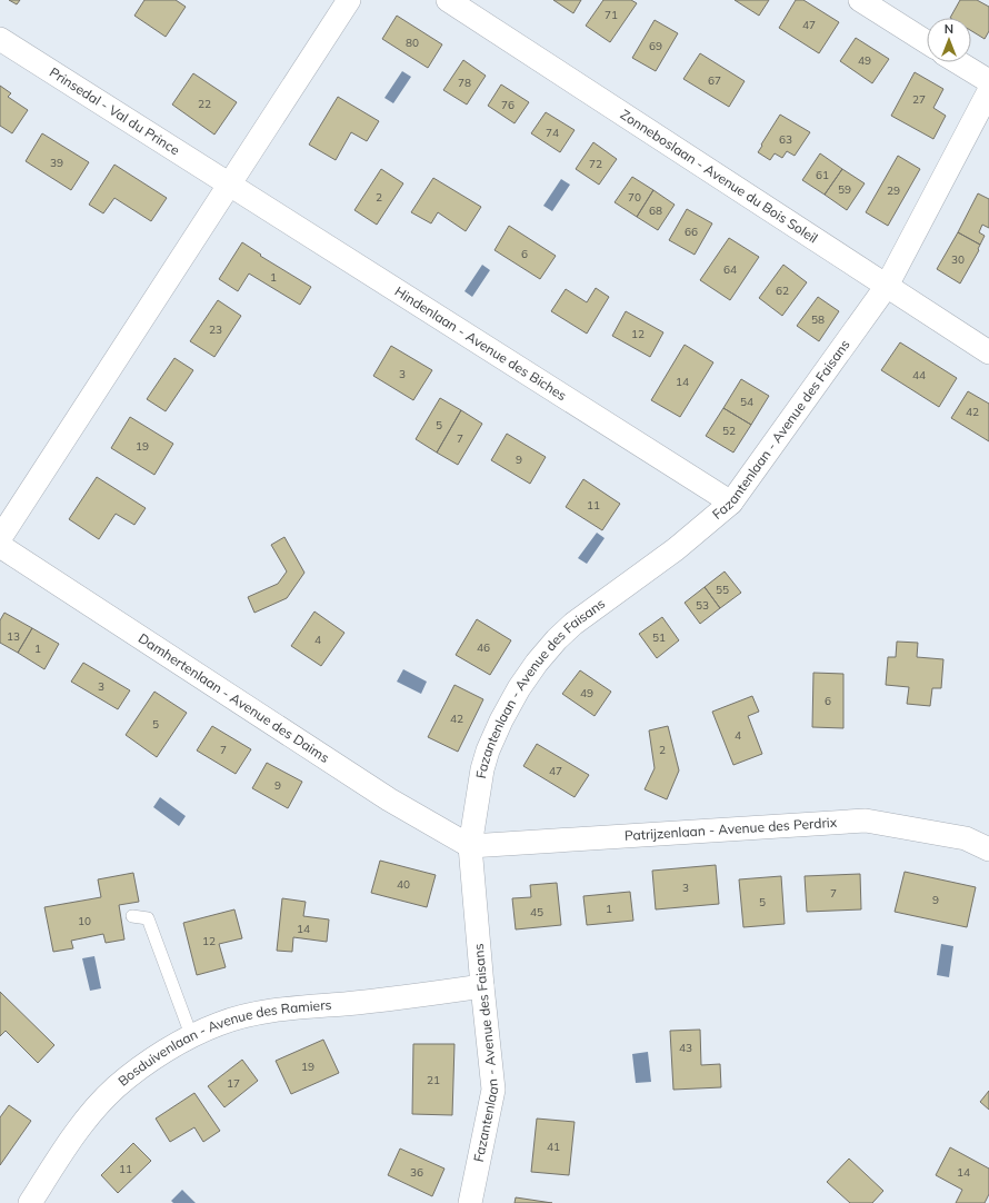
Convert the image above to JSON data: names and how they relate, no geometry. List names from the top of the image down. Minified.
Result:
{"streets":{"street":["Prinsedal - Val du Prince","Zonneboslaan - Avenue du Bois Soleil","Hindenlaan - Avenue des Biches","Fazantenlaan - Avenue des Faisans","Damhertenlaan - Avenue des Daims","Patrijzenlaan - Avenue des Perdrix","Bosduivenlaan - Avenue des Ramiers"]},"crossings":[["Prinsedal - Val du Prince","Hindenlaan - Avenue des Biches"],["Zonneboslaan - Avenue du Bois Soleil","Fazantenlaan - Avenue des Faisans"],["Hindenlaan - Avenue des Biches","Fazantenlaan - Avenue des Faisans"],["Fazantenlaan - Avenue des Faisans","Damhertenlaan - Avenue des Daims"],["Fazantenlaan - Avenue des Faisans","Patrijzenlaan - Avenue des Perdrix"],["Fazantenlaan - Avenue des Faisans","Bosduivenlaan - Avenue des Ramiers"],["Damhertenlaan - Avenue des Daims","Patrijzenlaan - Avenue des Perdrix"]],"house_numbers":["71","47","80","69","49","67","78","27","22","76","74","63","39","72","61","59","29","2","70","68","66","6","30","64","1","62","58","23","12","3","44","14","54","42","5","52","7","19","9","11","55","53","13","51","4","46","1","3","49","6","42","5","4","7","2","47","9","40","3","7","9","5","1","45","10","14","12","43","19","21","17","41","11","36","14"],"north":"top"}
